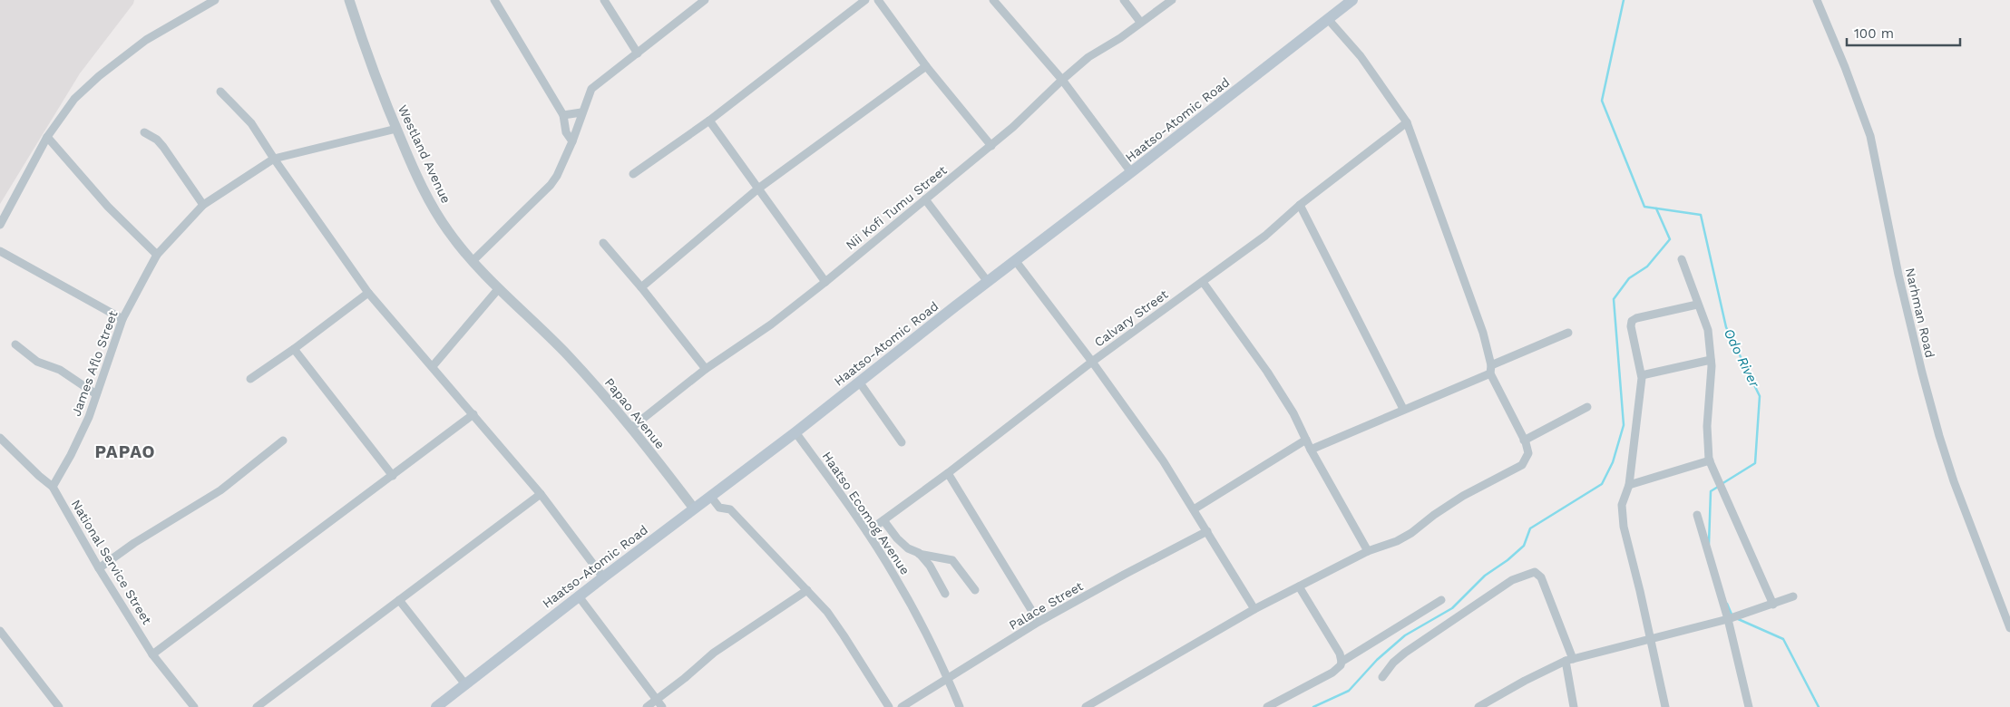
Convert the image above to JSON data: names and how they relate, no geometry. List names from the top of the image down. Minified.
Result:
{"streets":{"main road":["Haatso-Atomic Road"],"street":["Westland Avenue","Nii Kofi Tumu Street","Narhman Road","Calvary Street","James Aflo Street","Papao Avenue","Haatso Ecomog Avenue","National Service Street","Palace Street"]},"crossings":[["Haatso-Atomic Road","Papao Avenue"],["Haatso-Atomic Road","Haatso Ecomog Avenue"],["Westland Avenue","James Aflo Street"],["Westland Avenue","Papao Avenue"],["Nii Kofi Tumu Street","Papao Avenue"],["Calvary Street","Haatso Ecomog Avenue"],["James Aflo Street","National Service Street"],["Haatso Ecomog Avenue","Palace Street"]],"districts":["PAPAO"],"water":["Odo River"],"scale_bar":"100 m"}
